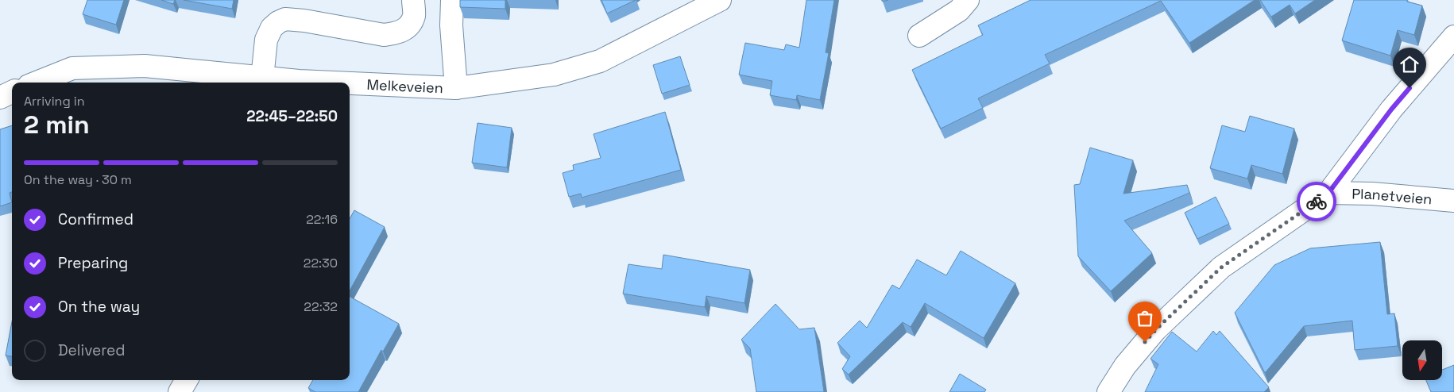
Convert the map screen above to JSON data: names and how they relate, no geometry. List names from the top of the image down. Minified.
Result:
{"streets":{"street":["Melkeveien","Planetveien"]},"north":"bottom","page":{"heading":["2 min","Arriving in","22:45–22:50"],"bar":"On the way · 30 m","list":[["Confirmed","22:16"],["Preparing","22:30"],["On the way","22:32"],"Delivered"]}}
